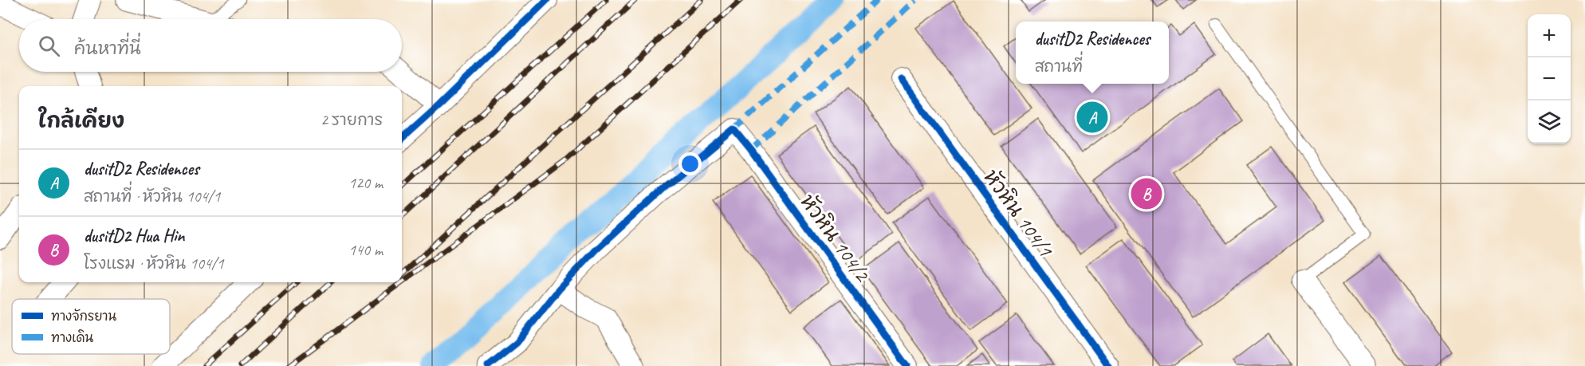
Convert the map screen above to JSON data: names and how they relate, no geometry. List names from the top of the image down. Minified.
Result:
{"streets":{"street":["หัวหิน 104/1","หัวหิน 104/2"]},"legend":["ทางจักรยาน","ทางเดิน"],"page":{"map_buttons":["+","−"],"search":"ค้นหาที่นี่","popup":["dusitD2 Residences","สถานที่"],"heading":["ใกล้เคียง","2 รายการ"],"pins":["A","B"],"list":[{"mark":"A","name":"dusitD2 Residences","note":"สถานที่ · หัวหิน 104/1","value":"120 m"},{"mark":"B","name":"dusitD2 Hua Hin","note":"โรงแรม · หัวหิน 104/1","value":"140 m"}]}}
